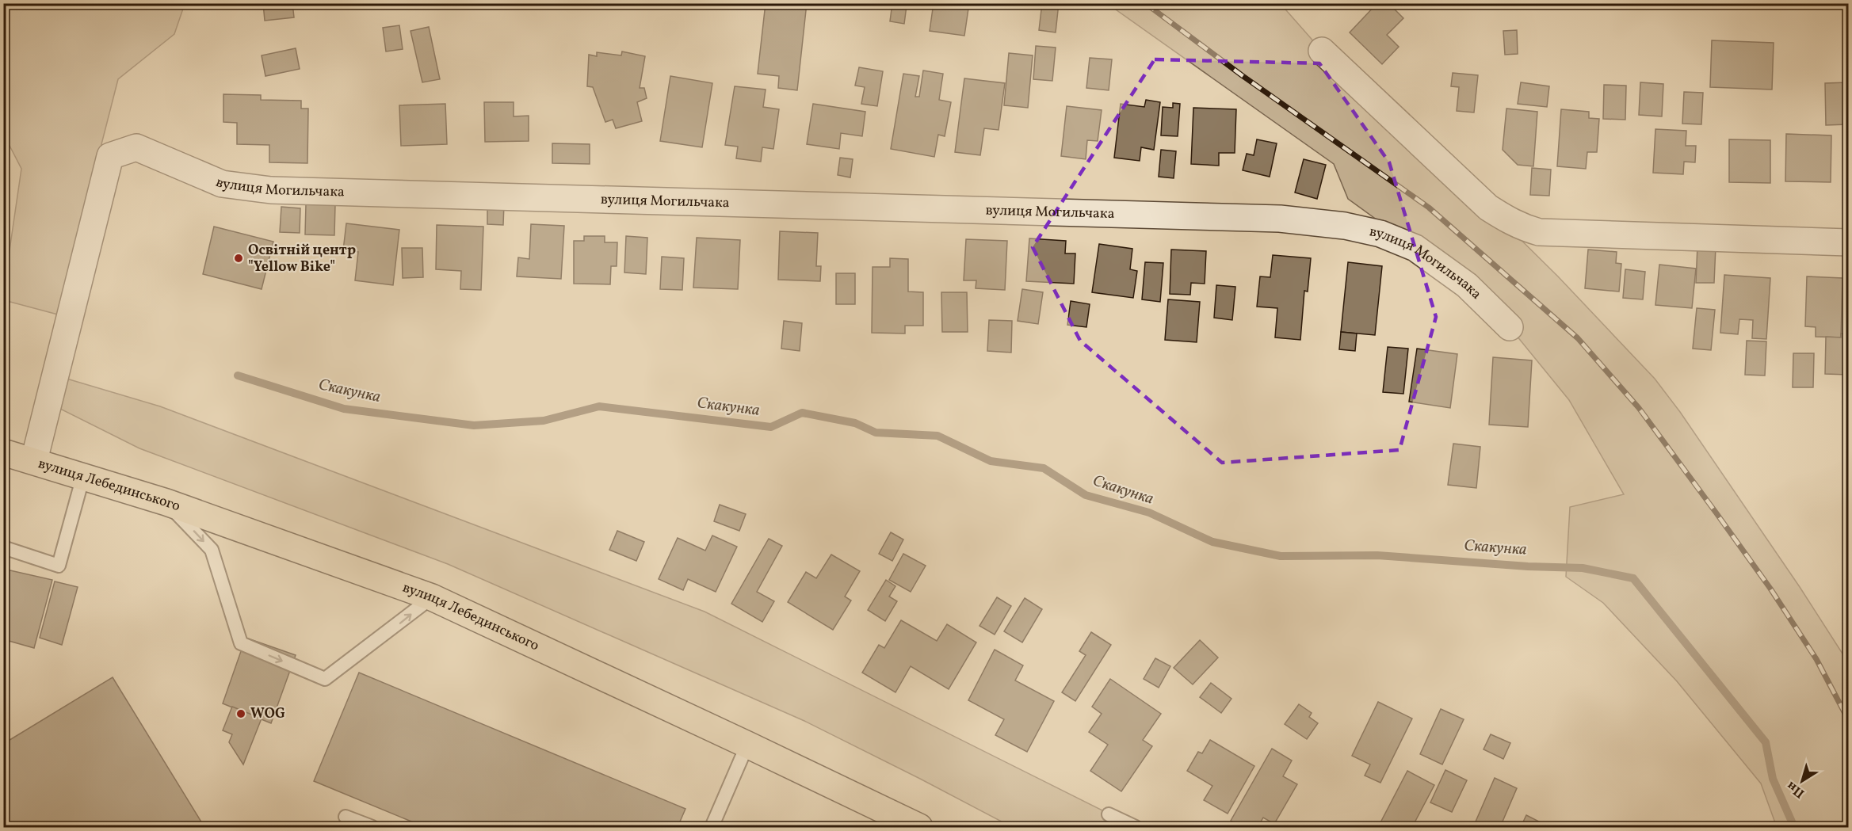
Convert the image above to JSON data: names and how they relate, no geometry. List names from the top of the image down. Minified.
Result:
{"streets":{"main road":["вулиця Лебединського"],"street":["вулиця Могильчака"]},"crossings":[["вулиця Могильчака","вулиця Лебединського"]],"water":["Скакунка"],"places":["Освітній центр \"Yellow Bike\"","WOG"],"north":"bottom left"}
